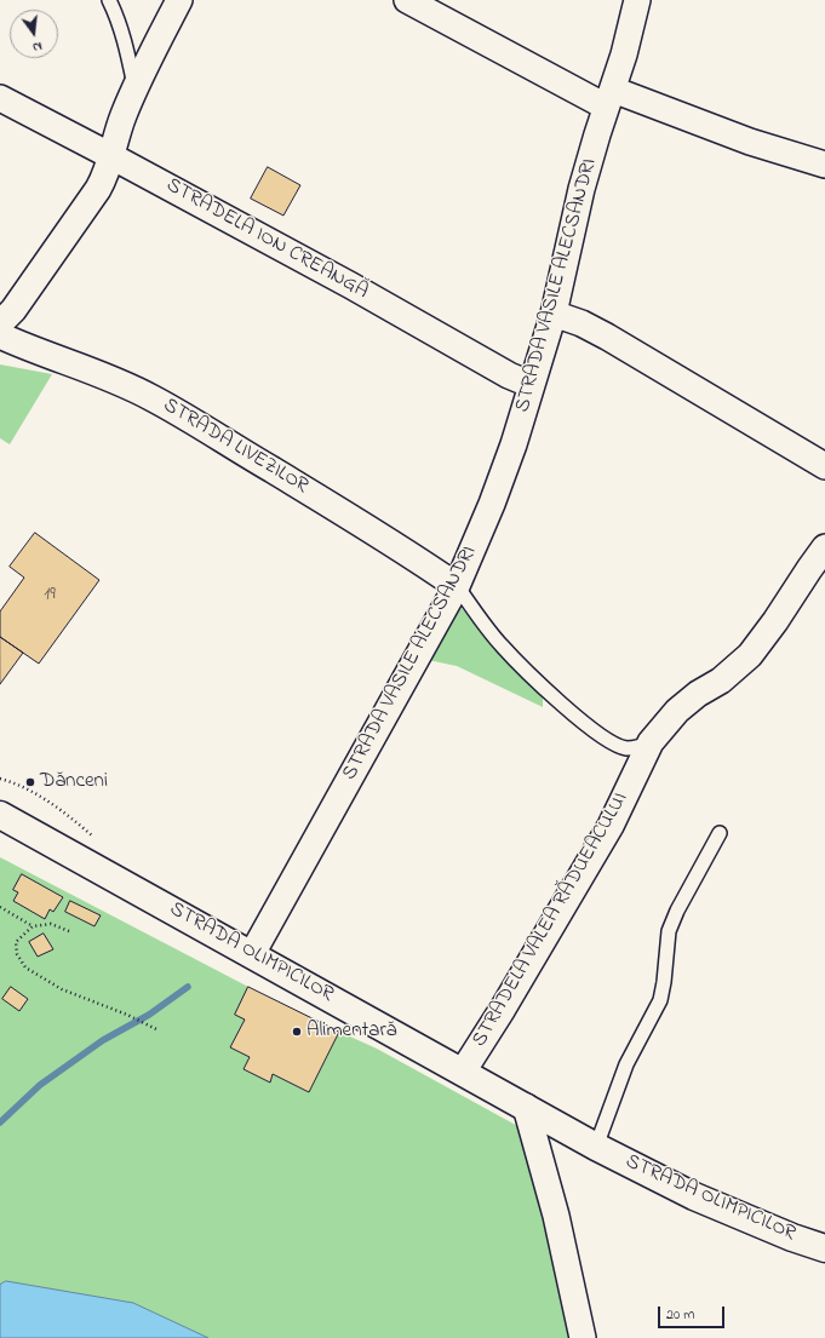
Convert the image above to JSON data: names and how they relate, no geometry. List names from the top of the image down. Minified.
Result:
{"streets":{"main road":["STRADA OLIMPICILOR"],"street":["STRADELA ION CREANGĂ","STRADA VASILE ALECSANDRI","STRADA LIVEZILOR","STRADELA VALEA RĂDUEACULUI"]},"crossings":[["STRADELA ION CREANGĂ","STRADA VASILE ALECSANDRI"],["STRADA VASILE ALECSANDRI","STRADA LIVEZILOR"],["STRADA VASILE ALECSANDRI","STRADA OLIMPICILOR"],["STRADELA VALEA RĂDUEACULUI","STRADA OLIMPICILOR"]],"places":["Dănceni","Alimentară"],"house_numbers":["19"],"scale_bar":"20 m","north":"bottom"}
